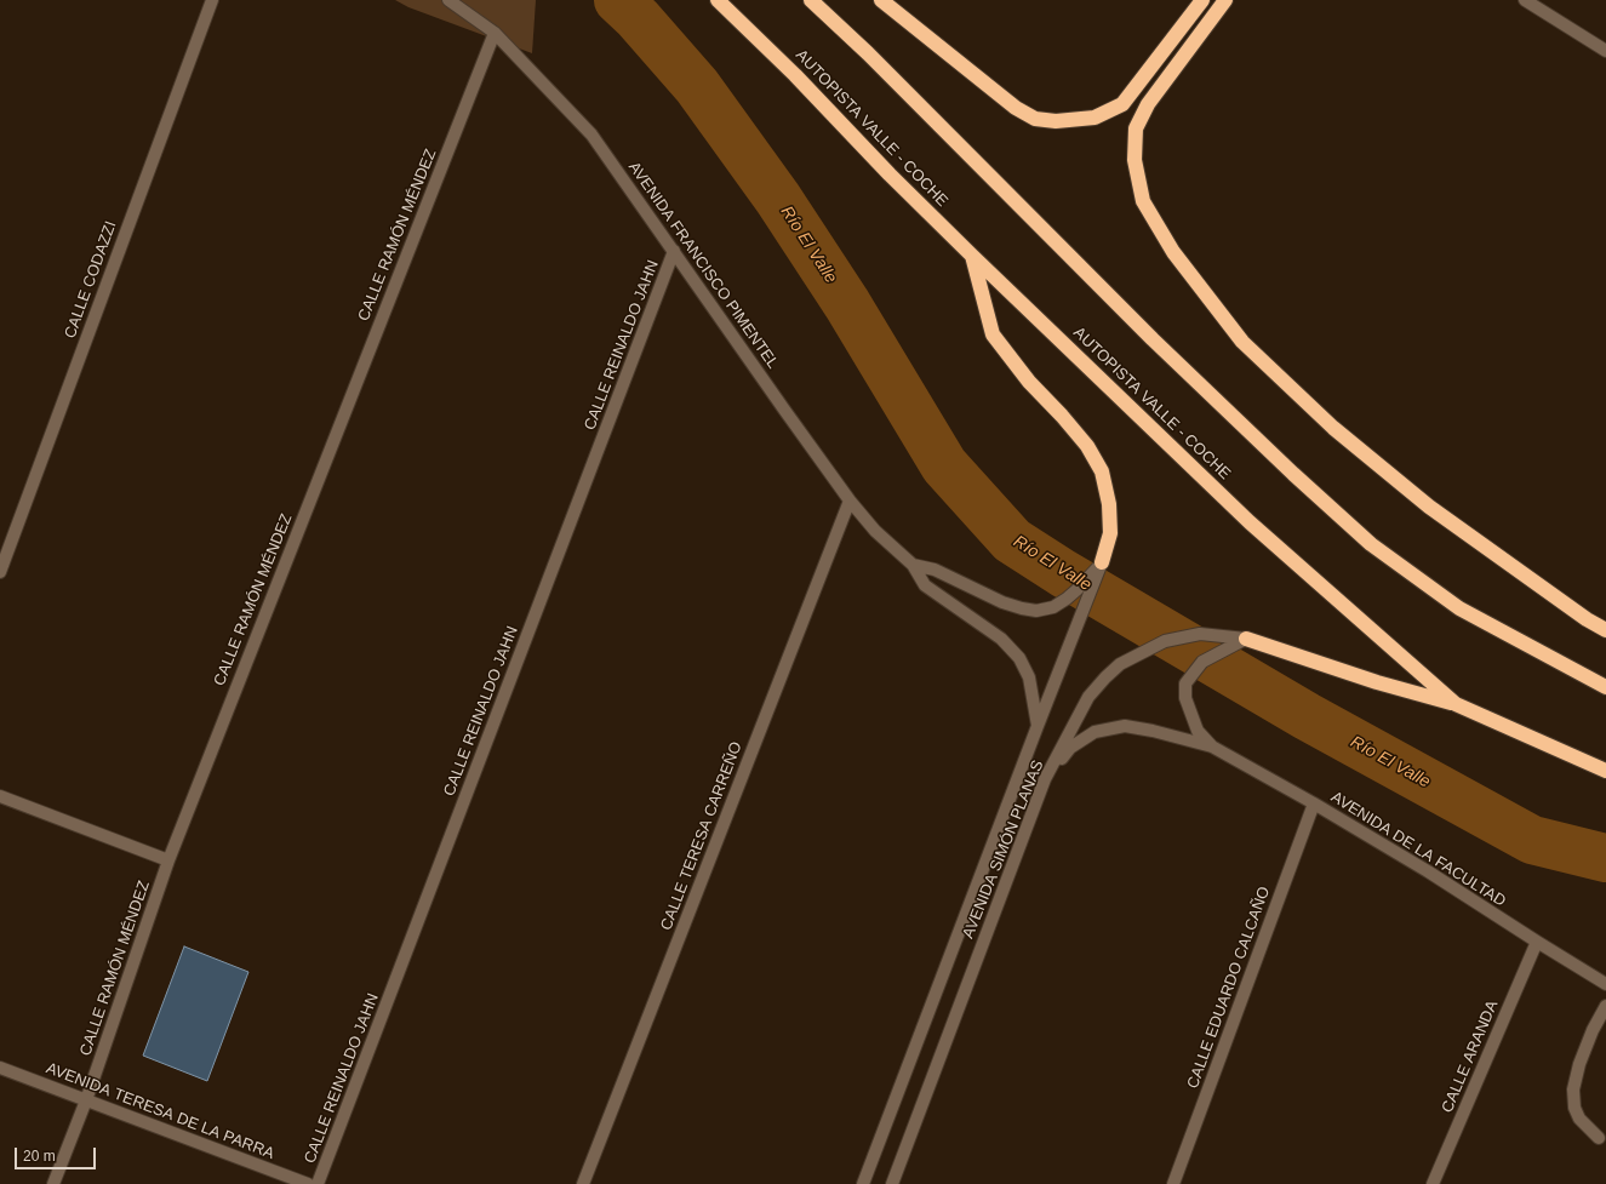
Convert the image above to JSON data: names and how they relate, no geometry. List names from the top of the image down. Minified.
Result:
{"streets":{"highway":["AUTOPISTA VALLE - COCHE"],"street":["CALLE RAMÓN MÉNDEZ","AVENIDA FRANCISCO PIMENTEL","CALLE CODAZZI","CALLE REINALDO JAHN","CALLE TERESA CARREÑO","AVENIDA SIMÓN PLANAS","AVENIDA DE LA FACULTAD","CALLE EDUARDO CALCAÑO","CALLE ARANDA","AVENIDA TERESA DE LA PARRA"]},"crossings":[["CALLE RAMÓN MÉNDEZ","AVENIDA FRANCISCO PIMENTEL"],["CALLE RAMÓN MÉNDEZ","AVENIDA TERESA DE LA PARRA"],["AVENIDA FRANCISCO PIMENTEL","CALLE REINALDO JAHN"],["AVENIDA FRANCISCO PIMENTEL","CALLE TERESA CARREÑO"],["AVENIDA DE LA FACULTAD","CALLE EDUARDO CALCAÑO"],["AVENIDA DE LA FACULTAD","CALLE ARANDA"]],"water":["Río El Valle"],"scale_bar":"20 m"}
